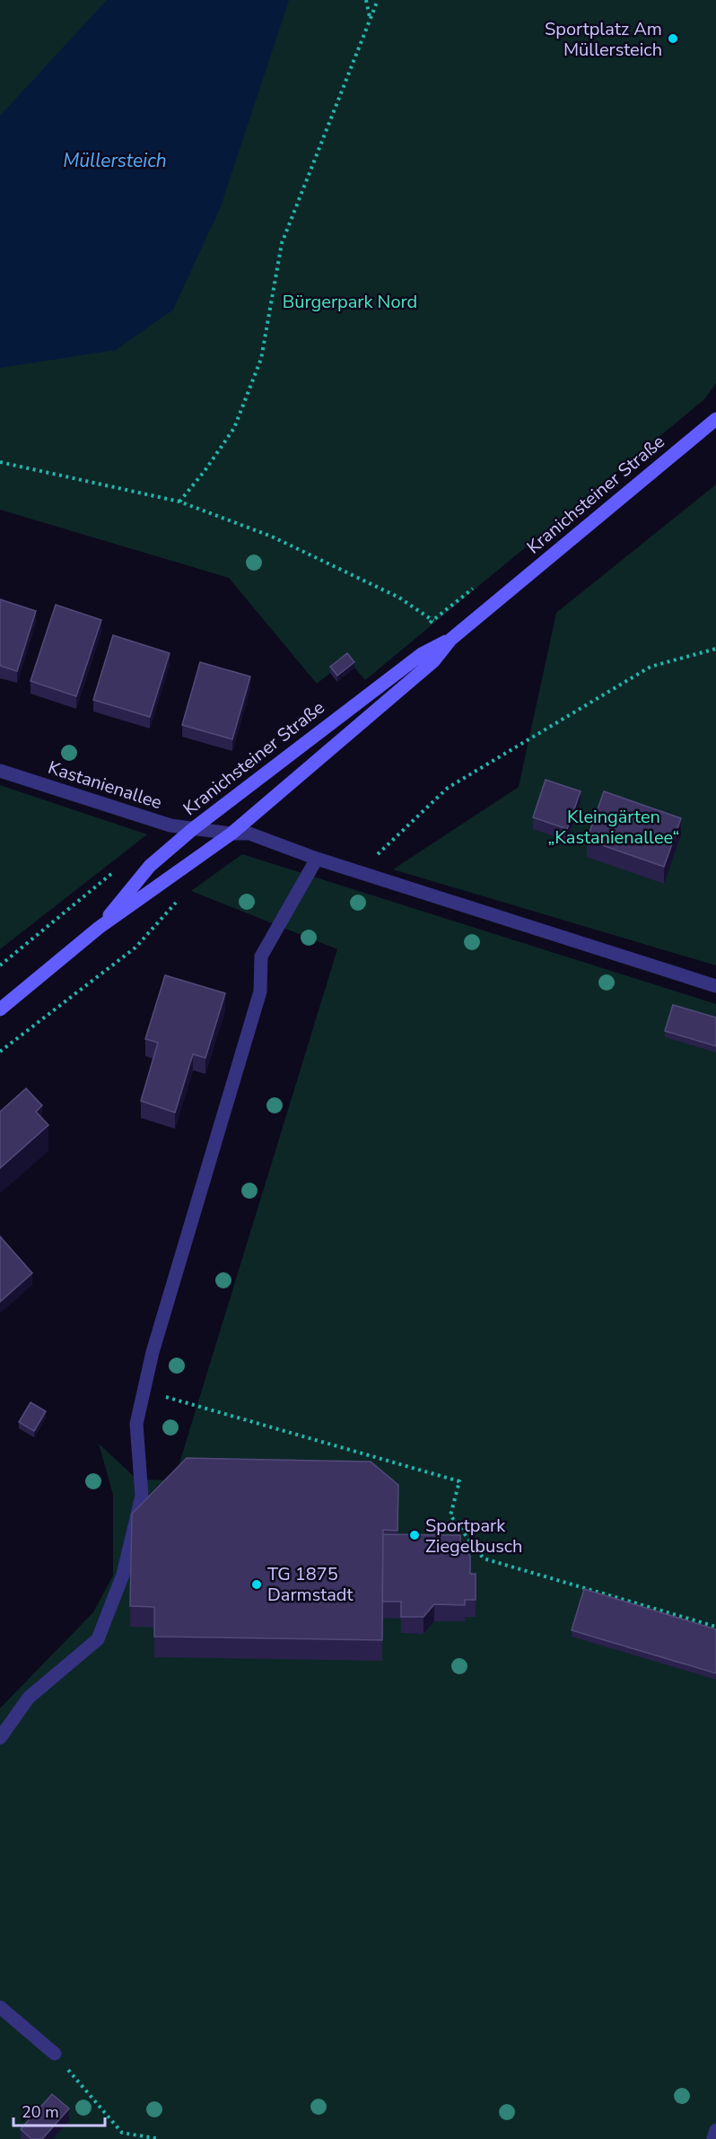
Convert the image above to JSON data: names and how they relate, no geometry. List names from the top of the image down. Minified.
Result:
{"streets":{"main road":["Kranichsteiner Straße"],"street":["Kastanienallee"]},"crossings":[["Kranichsteiner Straße","Kastanienallee"]],"water":["Müllersteich"],"parks":["Bürgerpark Nord","Kleingärten „Kastanienallee“"],"places":["Sportplatz Am Müllersteich","Sportpark Ziegelbusch","TG 1875 Darmstadt"],"scale_bar":"20 m"}
